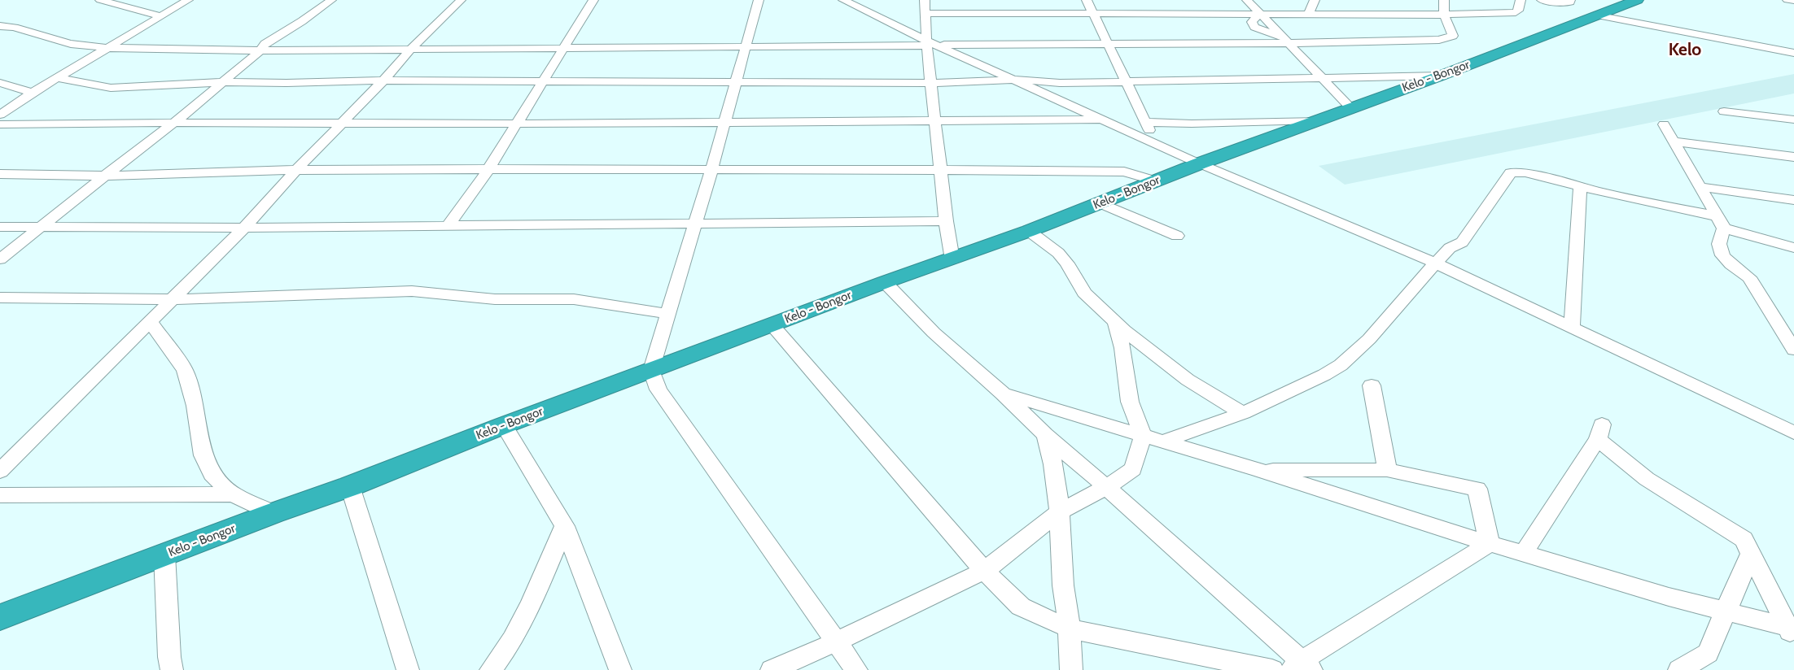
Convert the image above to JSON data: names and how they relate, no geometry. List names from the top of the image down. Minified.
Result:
{"streets":{"highway":["Kelo - Bongor"]},"districts":["Kelo"]}
